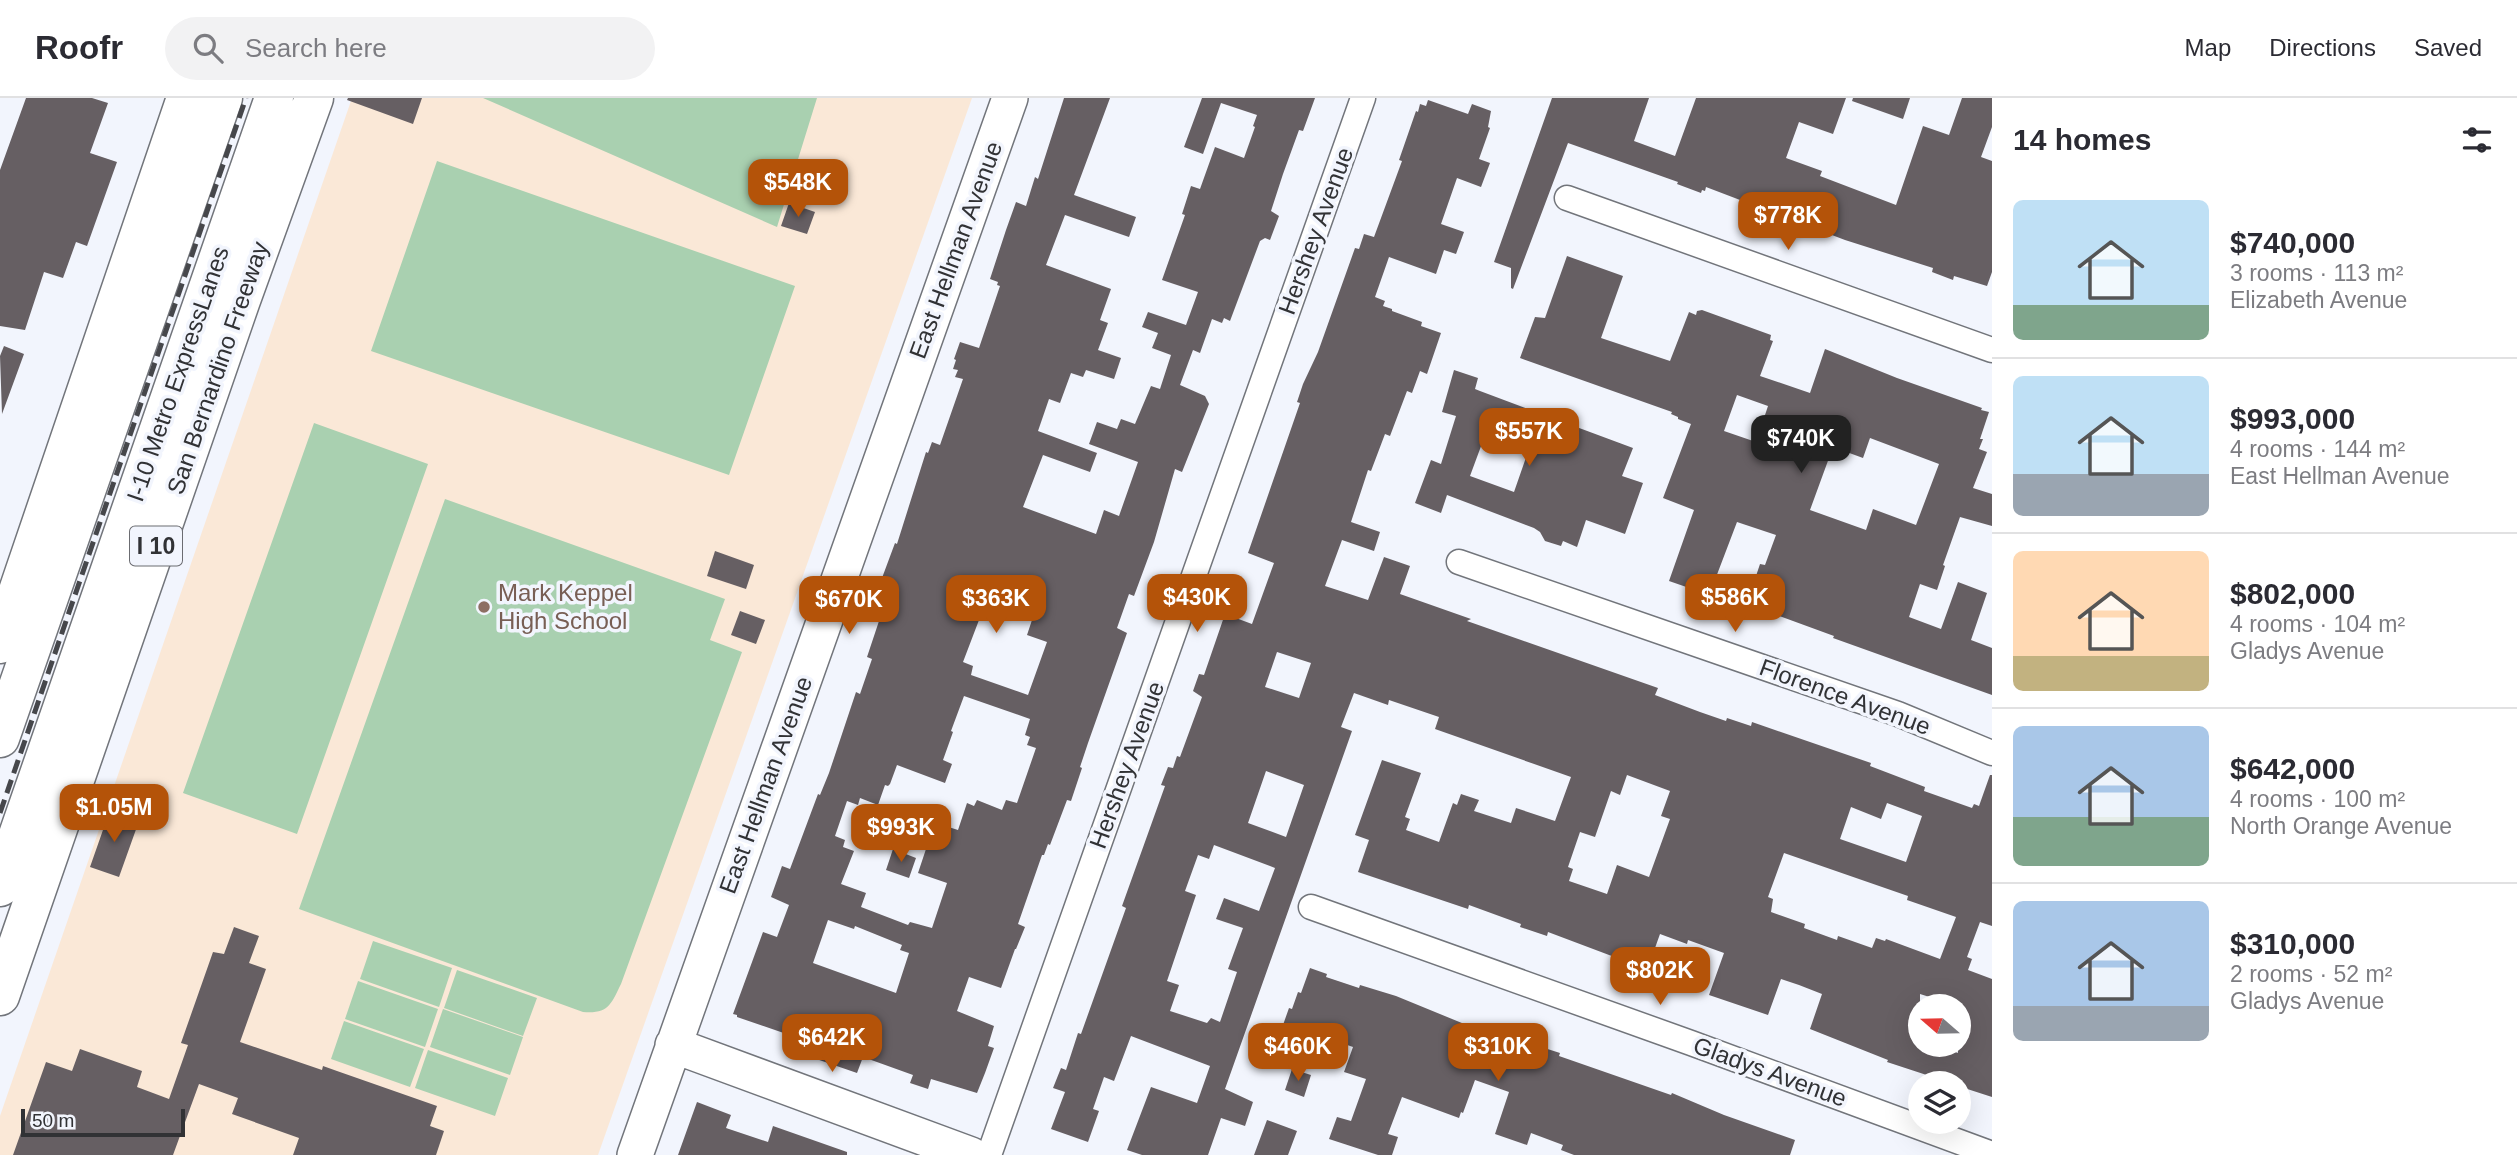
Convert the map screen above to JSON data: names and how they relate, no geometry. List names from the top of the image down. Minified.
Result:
{"streets":{"highway":["San Bernardino Freeway","I-10 Metro ExpressLanes","I 10"],"street":["Hershey Avenue","East Hellman Avenue","Florence Avenue","Gladys Avenue"]},"places":["Mark Keppel High School"],"scale_bar":"50 m","north":"left","page":{"header":"Roofr","search":"Search here","nav":["Map","Directions","Saved"],"heading":"14 homes","price":["$548K","$778K","$557K","$740K","$430K","$586K","$363K","$670K","$1.05M","$993K","$802K","$642K","$460K","$310K"],"list":[{"name":"$740,000","note":"3 rooms · 113 m² · Elizabeth Avenue"},{"name":"$993,000","note":"4 rooms · 144 m² · East Hellman Avenue"},{"name":"$802,000","note":"4 rooms · 104 m² · Gladys Avenue"},{"name":"$642,000","note":"4 rooms · 100 m² · North Orange Avenue"},{"name":"$310,000","note":"2 rooms · 52 m² · Gladys Avenue"}],"scale":"50 m"}}
